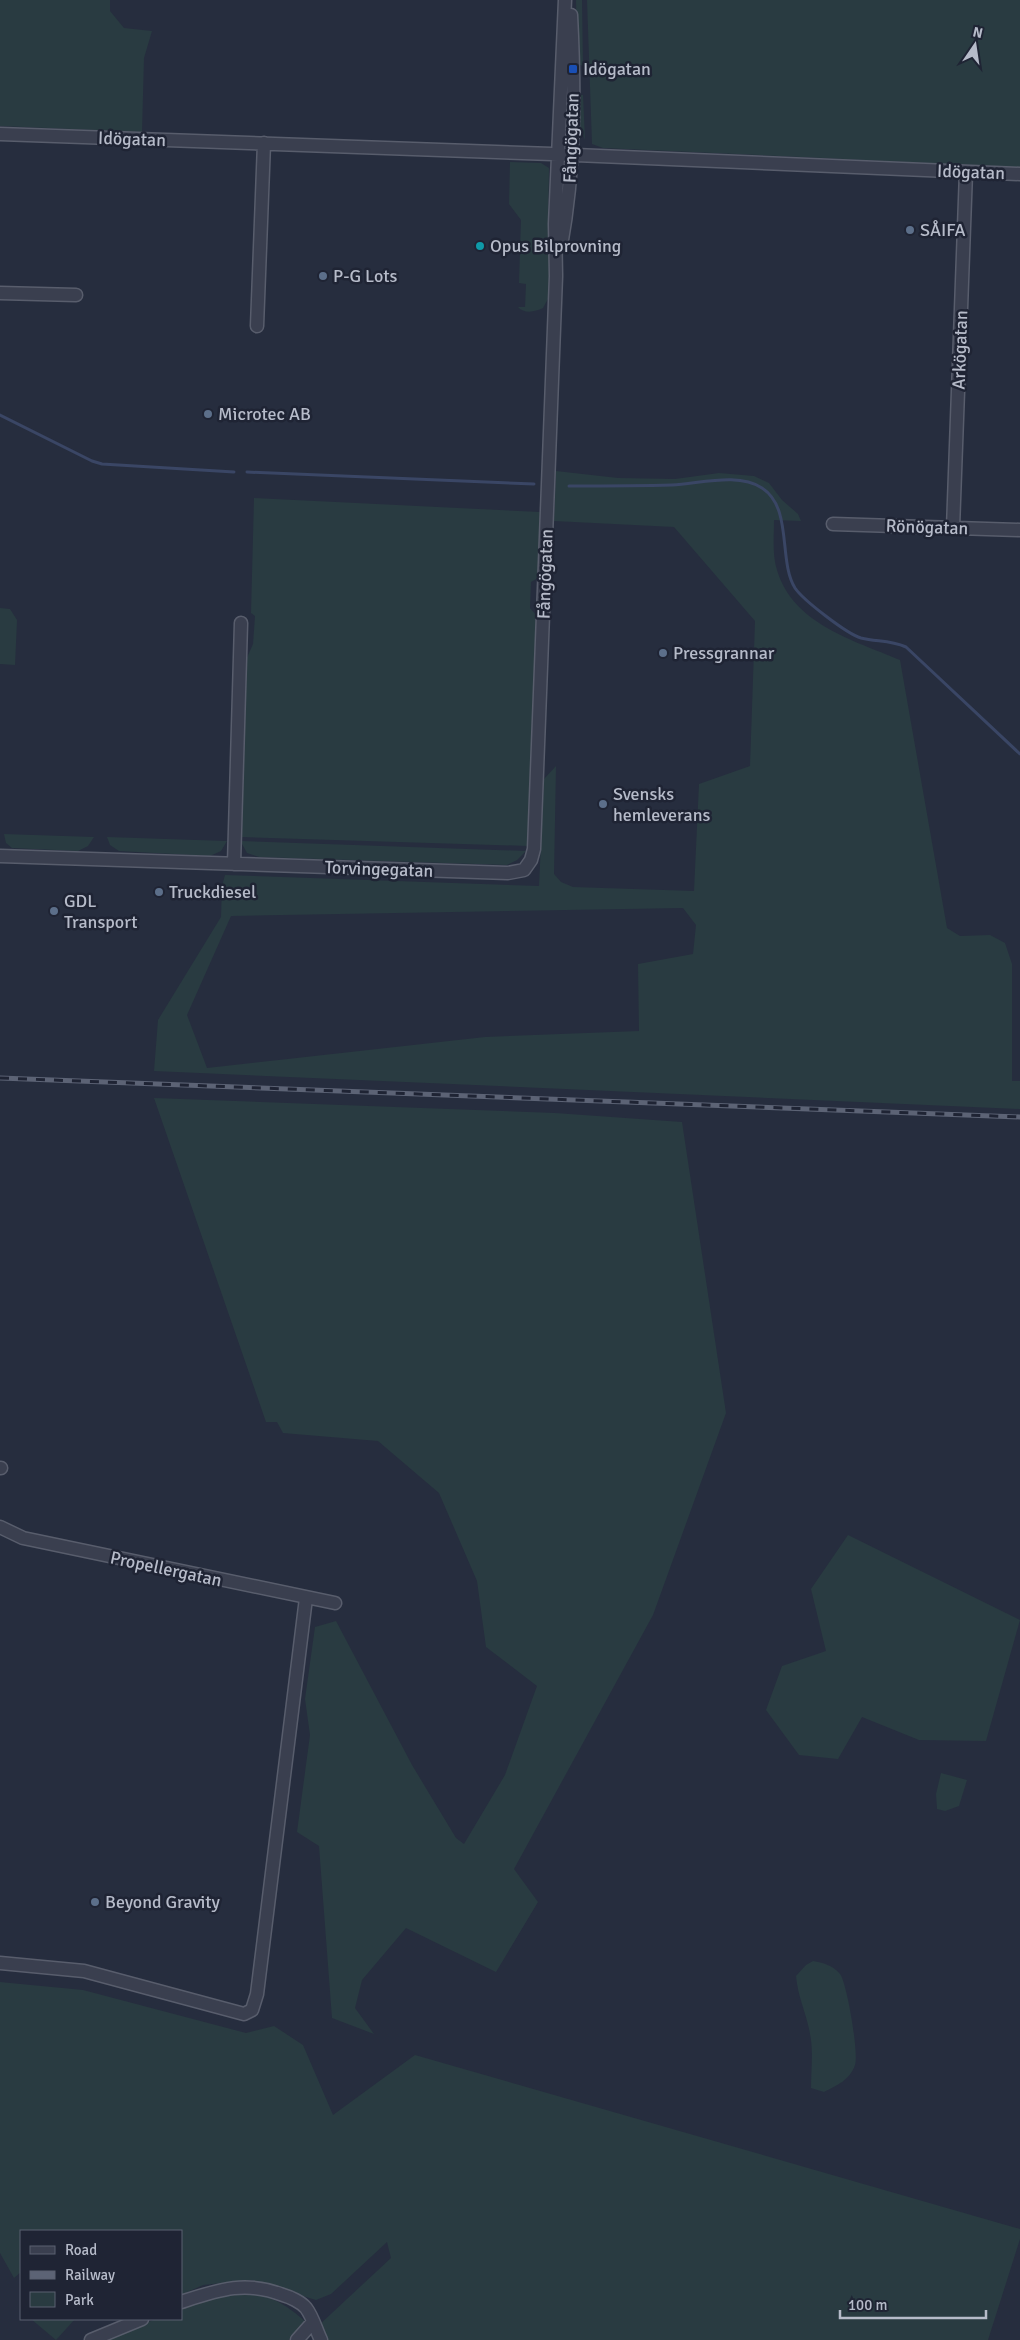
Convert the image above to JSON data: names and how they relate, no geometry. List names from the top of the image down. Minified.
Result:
{"streets":{"street":["Fångögatan","Idögatan","Arkögatan","Rönögatan","Torvingegatan","Propellergatan"]},"crossings":[["Fångögatan","Idögatan"],["Fångögatan","Torvingegatan"],["Idögatan","Arkögatan"],["Arkögatan","Rönögatan"]],"places":{"transit":["Idögatan"],"other":["SÅIFA","Opus Bilprovning","P-G Lots","Microtec AB","Pressgrannar","Svensks hemleverans","Truckdiesel","GDL Transport","Beyond Gravity"]},"legend":["Road","Railway","Park"],"scale_bar":"100 m","north":"top"}
